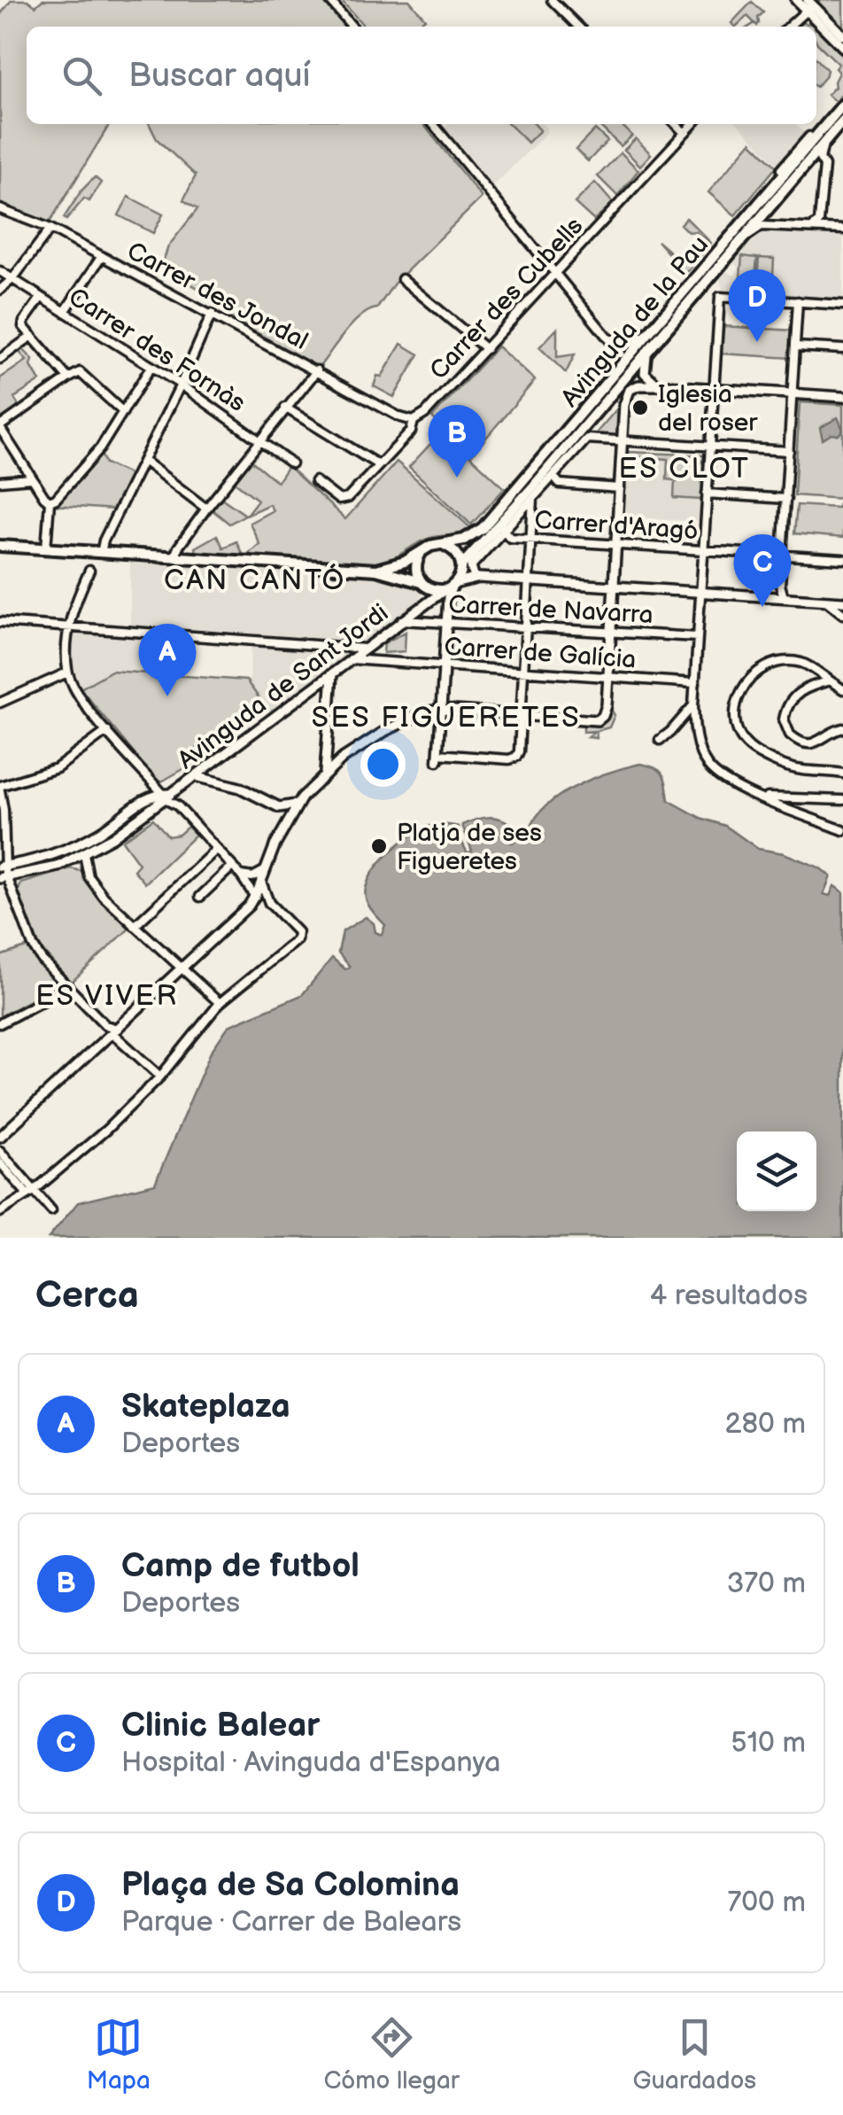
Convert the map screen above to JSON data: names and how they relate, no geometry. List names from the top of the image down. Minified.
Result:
{"streets":{"main road":["Avinguda de la Pau"],"street":["Carrer des Jondal","Carrer des Cubells","Carrer des Fornàs","Carrer d'Aragó","Carrer de Navarra","Carrer de Galícia","Avinguda de Sant Jordi"]},"crossings":[["Carrer des Jondal","Carrer des Cubells"],["Avinguda de la Pau","Carrer d'Aragó"],["Carrer de Navarra","Avinguda de Sant Jordi"],["Carrer de Galícia","Avinguda de Sant Jordi"]],"districts":["ES CLOT","CAN CANTÓ","SES FIGUERETES","ES VIVER"],"places":["Iglesia del roser","Platja de ses Figueretes"],"page":{"search":"Buscar aquí","pins":["D","B","C","A"],"heading":["Cerca","4 resultados"],"list":[{"mark":"A","name":"Skateplaza","note":"Deportes","value":"280 m"},{"mark":"B","name":"Camp de futbol","note":"Deportes","value":"370 m"},{"mark":"C","name":"Clinic Balear","note":"Hospital · Avinguda d'Espanya","value":"510 m"},{"mark":"D","name":"Plaça de Sa Colomina","note":"Parque · Carrer de Balears","value":"700 m"}],"nav":["Mapa","Cómo llegar","Guardados"]}}
